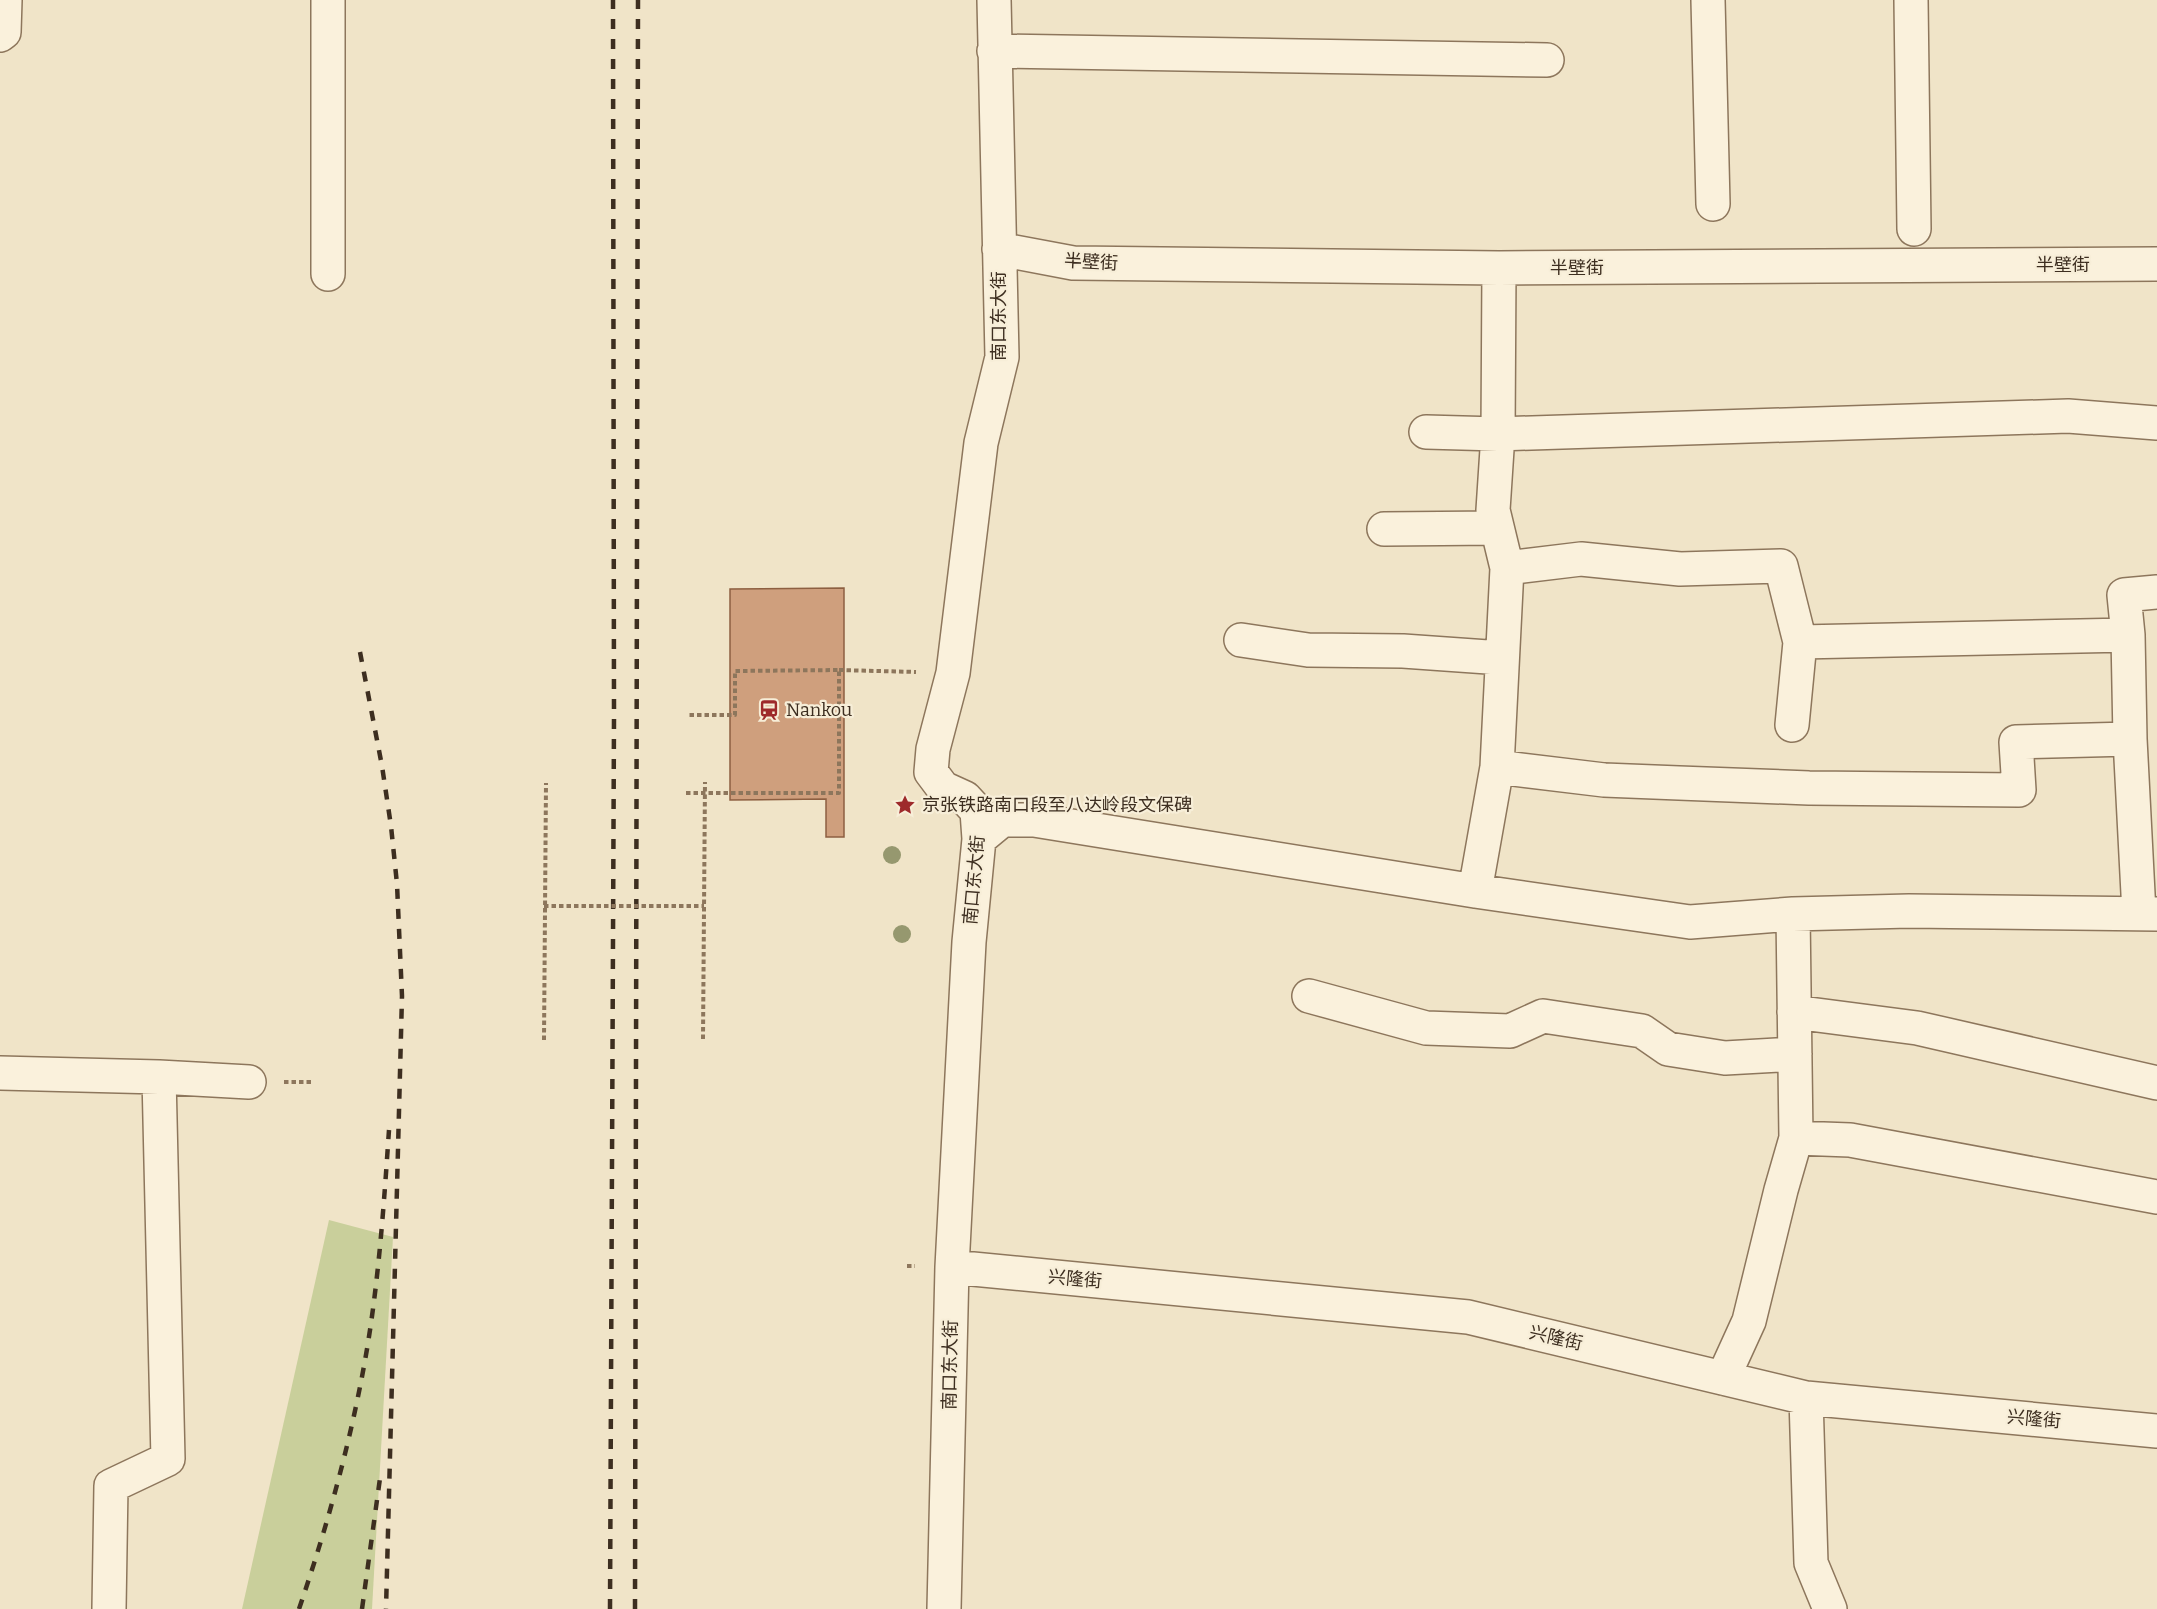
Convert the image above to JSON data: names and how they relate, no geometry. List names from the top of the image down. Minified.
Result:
{"streets":{"street":["半壁街","南口东大街","兴隆街"]},"crossings":[["半壁街","南口东大街"],["南口东大街","兴隆街"]],"places":{"station":["Nankou"],"place":["京张铁路南口段至八达岭段文保碑"]}}
